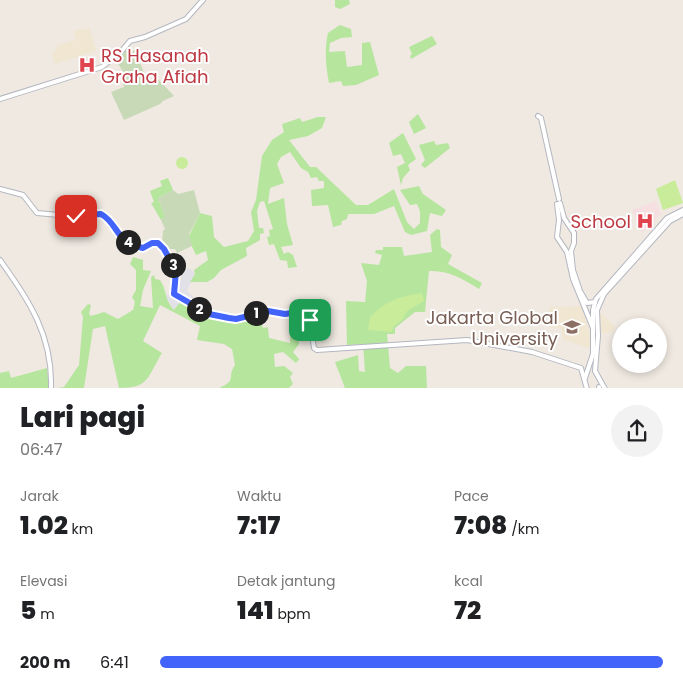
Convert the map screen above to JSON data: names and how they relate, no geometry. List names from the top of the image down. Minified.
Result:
{"places":{"hospital":["RS Hasanah Graha Afiah","School"],"school or university":["Jakarta Global University"]},"page":{"pins":["4","3","2","1"],"heading":["Lari pagi","06:47"],"stats":[["Jarak","1.02 km"],["Waktu","7:17"],["Pace","7:08 /km"],["Elevasi","5 m"],["Detak jantung","141 bpm"],["kcal","72"]],"list":[{"name":"200 m","note":"6:41"}]}}
